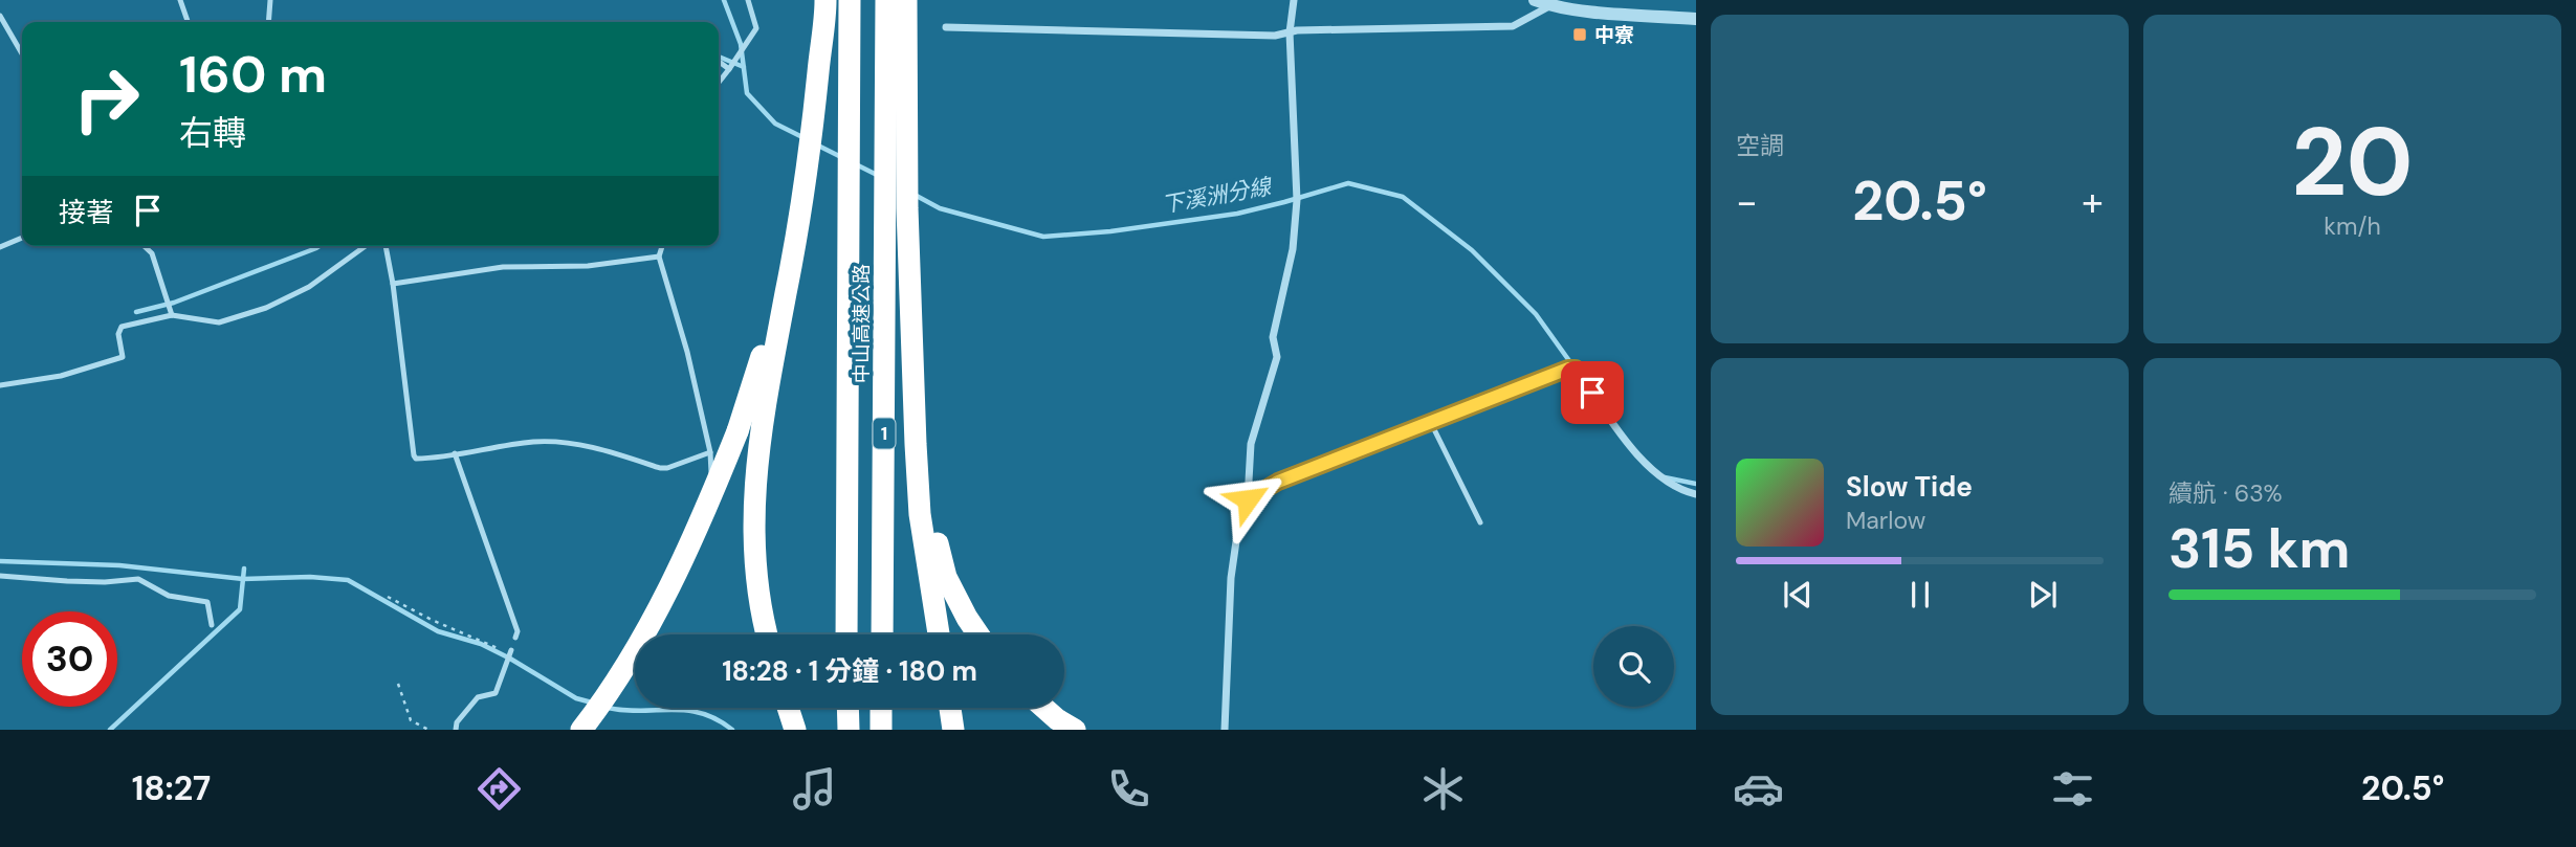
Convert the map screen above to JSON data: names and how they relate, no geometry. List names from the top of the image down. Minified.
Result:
{"streets":{"highway":["中山高速公路","1"]},"water":["下溪洲分線"],"places":{"transit":["中寮"]},"page":{"tile":["空調",["20","km/h"],["續航 · 63%","315 km"]],"turn":["160 m","右轉"],"heat":["−","20.5°","+"],"then":"接著","song":["Slow Tide","Marlow"],"limit":"30","trip":"18:28 · 1 分鐘 · 180 m","tabs":["18:27","20.5°"]}}
